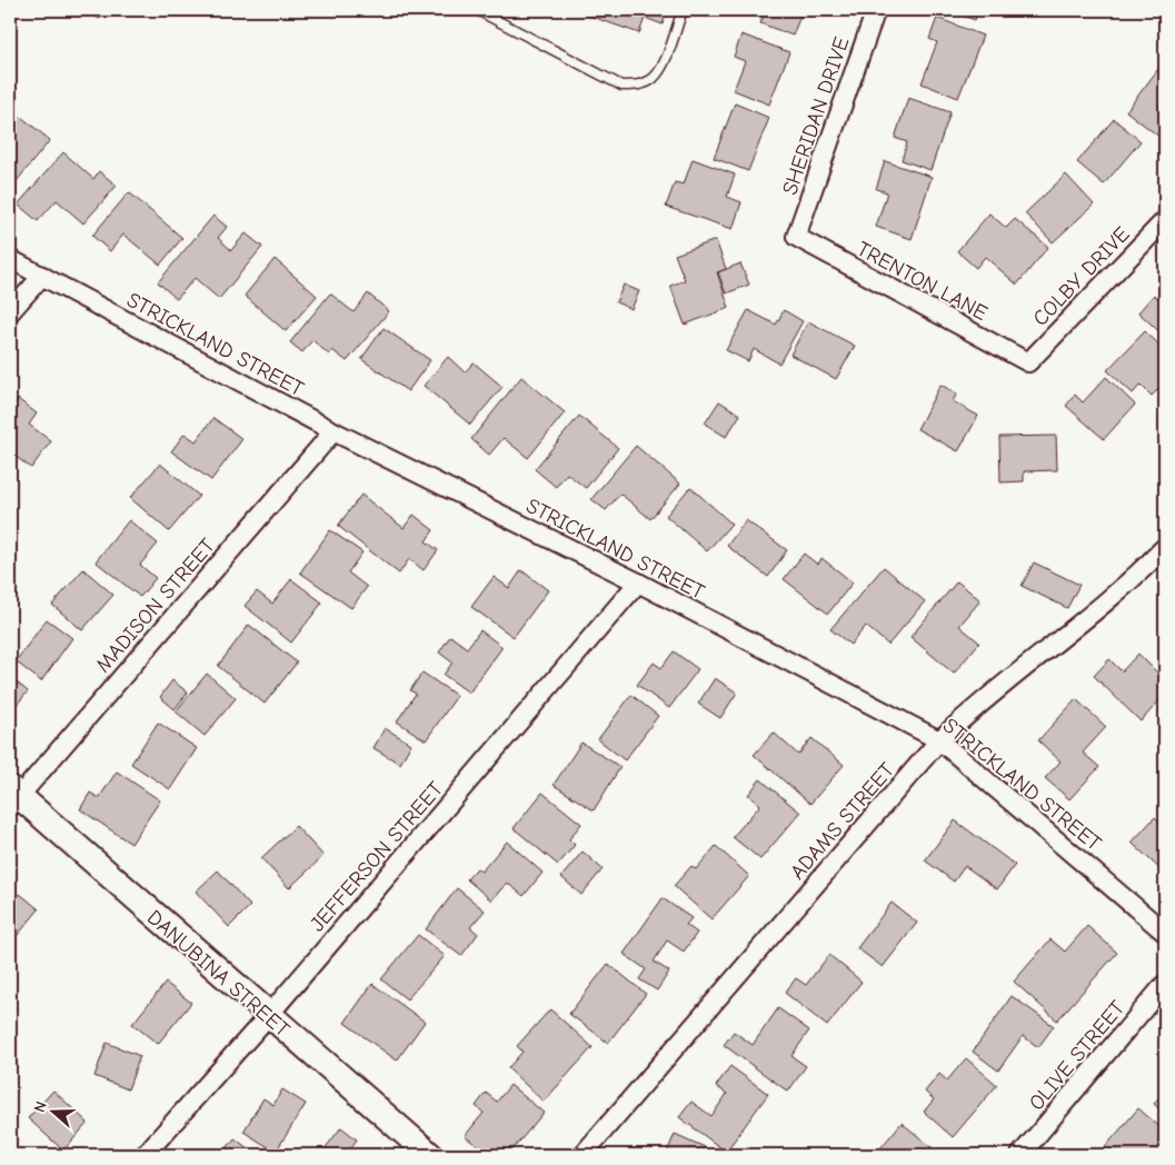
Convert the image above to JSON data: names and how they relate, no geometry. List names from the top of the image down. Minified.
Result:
{"streets":{"street":["SHERIDAN DRIVE","COLBY DRIVE","TRENTON LANE","STRICKLAND STREET","MADISON STREET","ADAMS STREET","JEFFERSON STREET","DANUBINA STREET","OLIVE STREET"]},"crossings":[["SHERIDAN DRIVE","TRENTON LANE"],["COLBY DRIVE","TRENTON LANE"],["STRICKLAND STREET","MADISON STREET"],["STRICKLAND STREET","ADAMS STREET"],["STRICKLAND STREET","JEFFERSON STREET"],["MADISON STREET","DANUBINA STREET"],["JEFFERSON STREET","DANUBINA STREET"]],"north":"left"}
